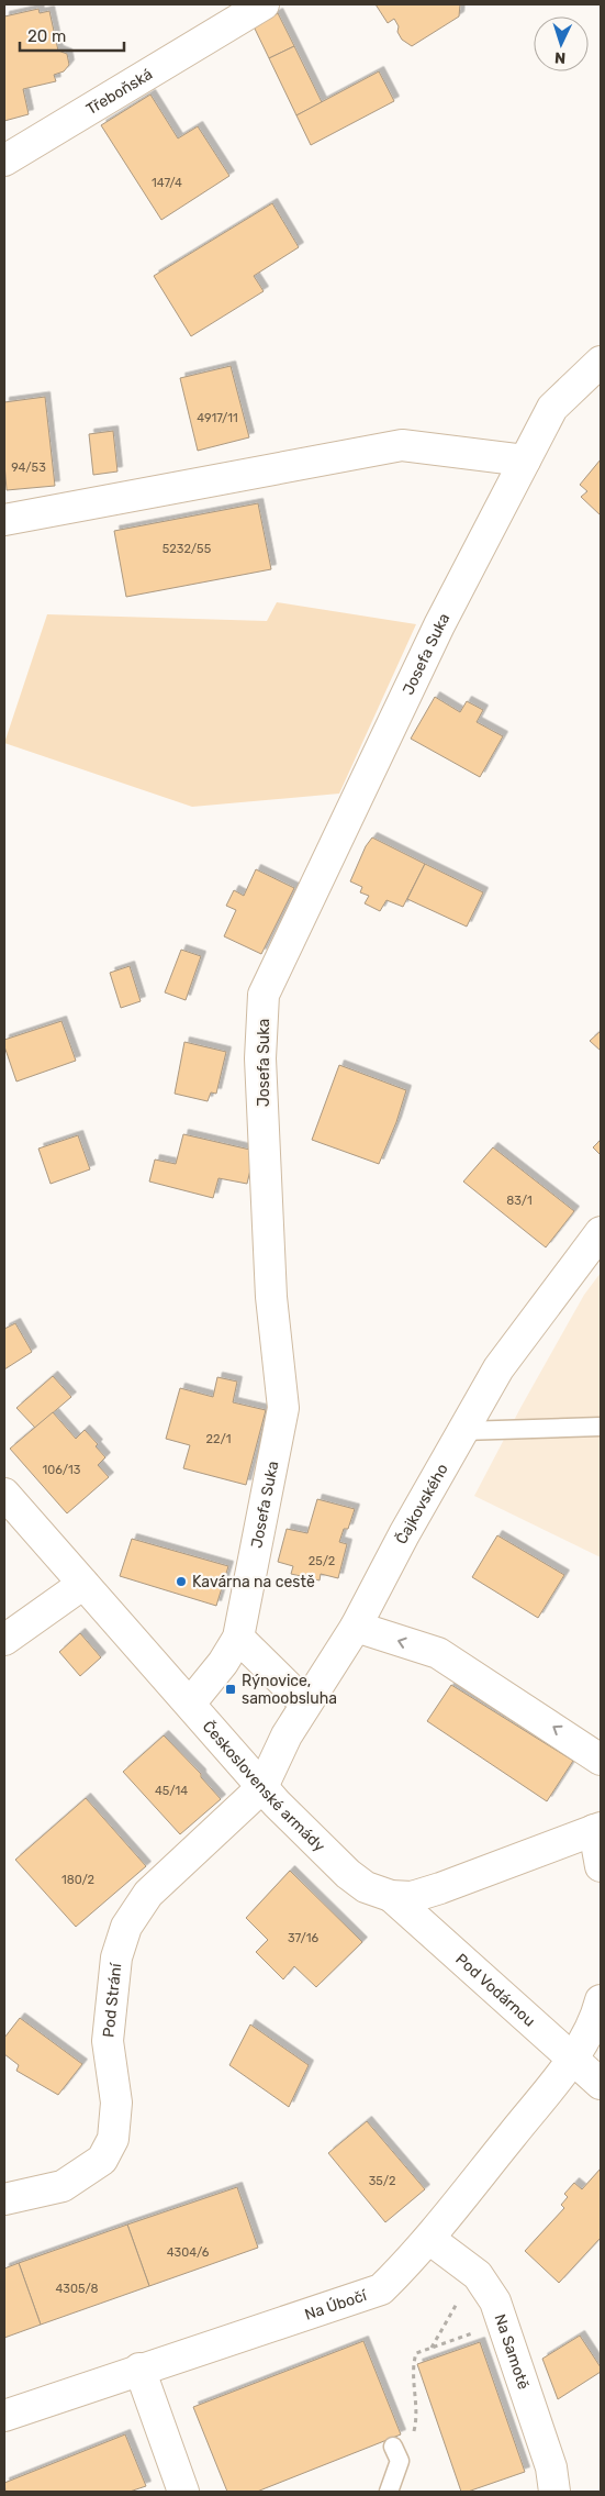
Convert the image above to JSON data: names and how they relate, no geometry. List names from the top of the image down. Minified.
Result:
{"streets":{"street":["Třeboňská","Josefa Suka","Čajkovského","Československé armády","Pod Vodárnou","Pod Strání","Na Úbočí","Na Samotě"]},"crossings":[["Josefa Suka","Československé armády"],["Čajkovského","Československé armády"],["Čajkovského","Pod Strání"],["Československé armády","Pod Vodárnou"],["Československé armády","Pod Strání"],["Pod Vodárnou","Na Úbočí"],["Na Úbočí","Na Samotě"]],"places":{"other":["Kavárna na cestě"],"transit":["Rýnovice, samoobsluha"]},"house_numbers":["147/4","4917/11","94/53","5232/55","83/1","22/1","106/13","25/2","45/14","180/2","37/16","35/2","4304/6","4305/8"],"scale_bar":"20 m","north":"bottom"}
